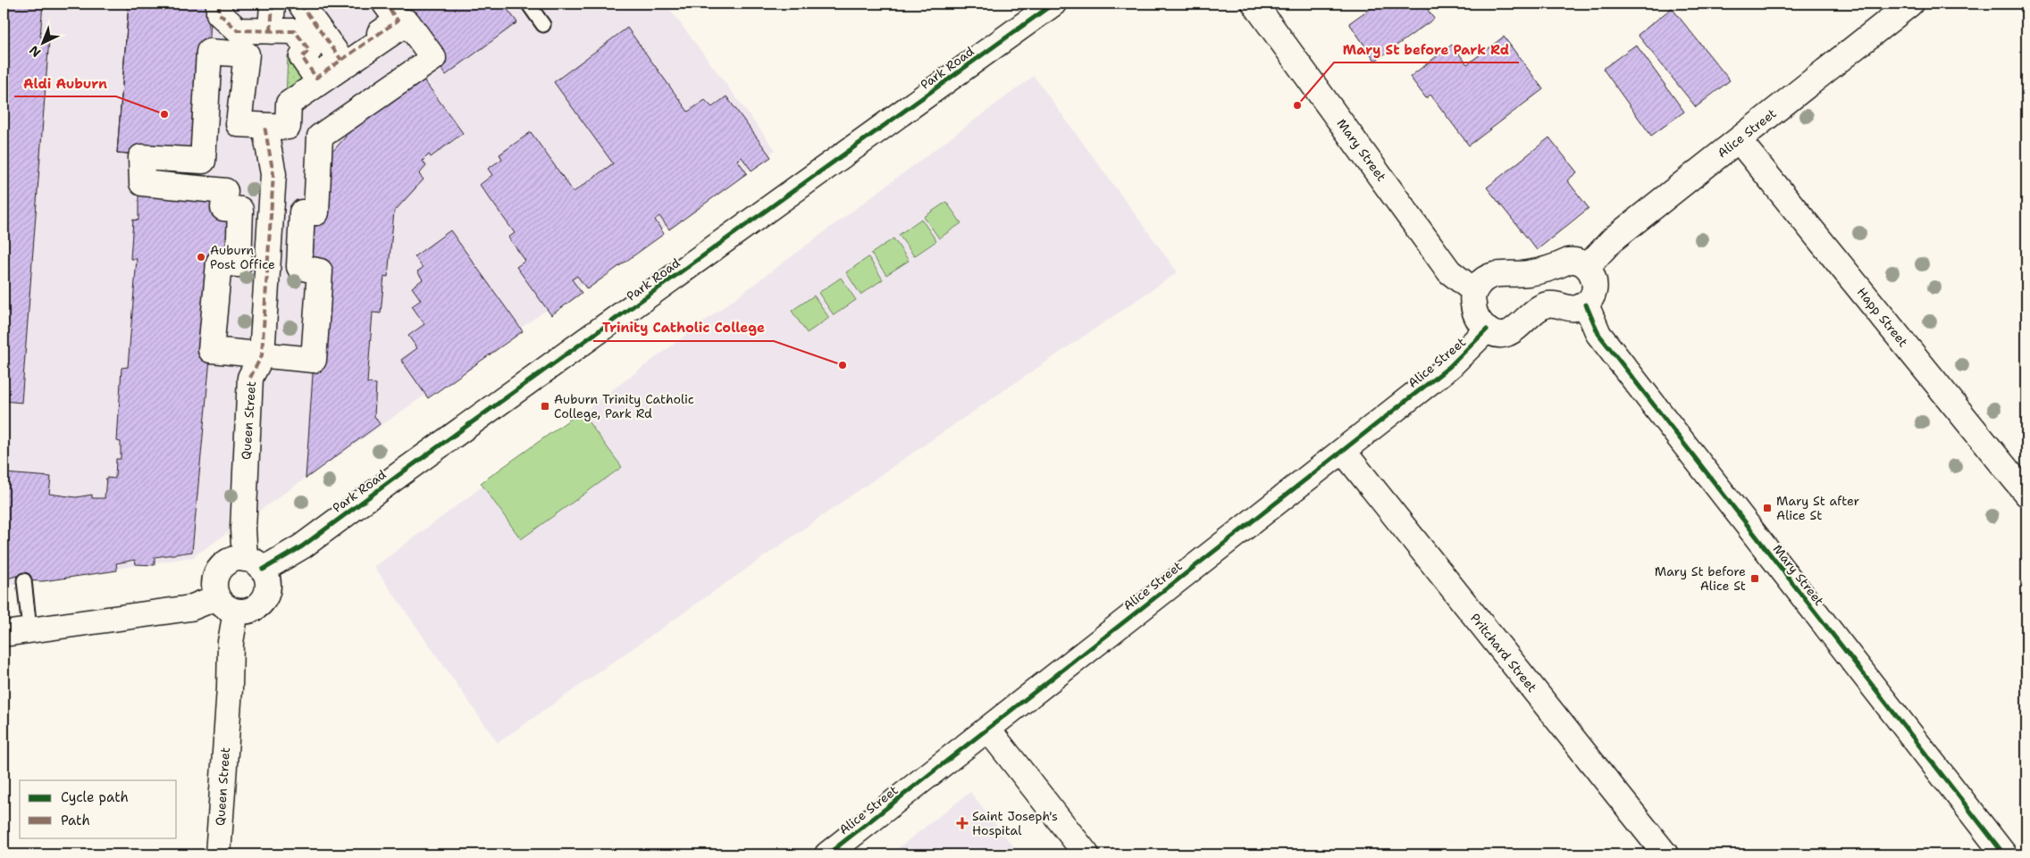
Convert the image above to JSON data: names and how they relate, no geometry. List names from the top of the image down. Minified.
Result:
{"streets":{"street":["Park Road","Alice Street","Mary Street","Happ Street","Queen Street","Pritchard Street"]},"crossings":[["Park Road","Queen Street"],["Alice Street","Happ Street"],["Alice Street","Pritchard Street"]],"places":{"other":["Mary St before Park Rd","Aldi Auburn","Auburn Post Office","Trinity Catholic College"],"transit":["Auburn Trinity Catholic College, Park Rd","Mary St after Alice St","Mary St before Alice St"],"health":["Saint Joseph's Hospital"]},"legend":["Cycle path","Path"],"north":"bottom left"}
